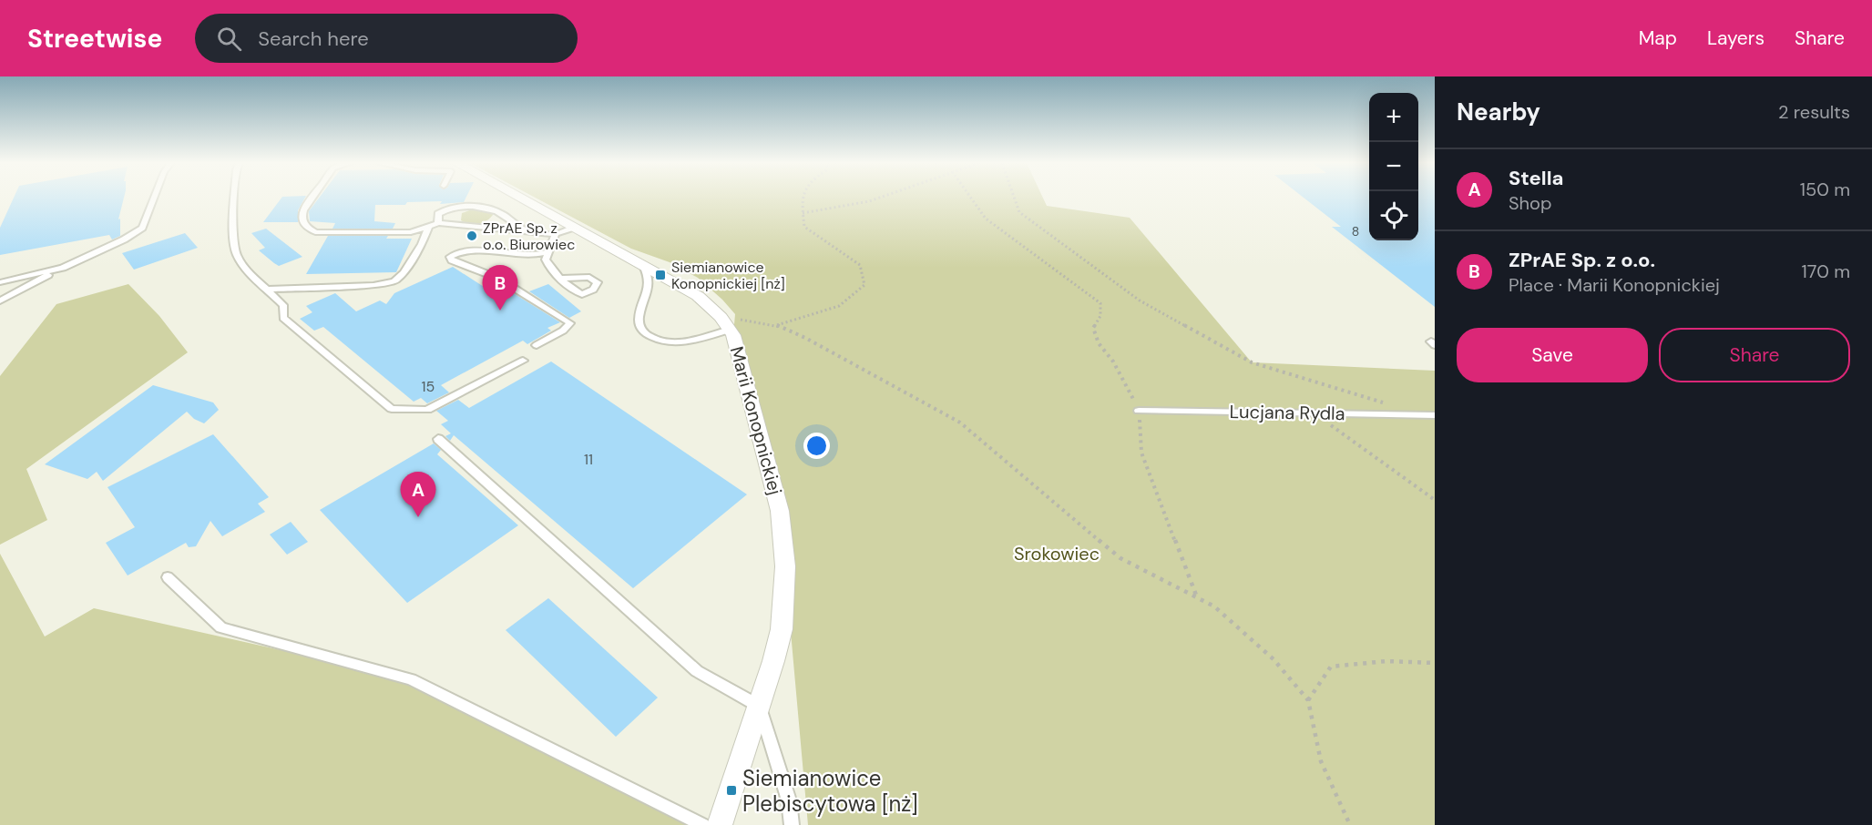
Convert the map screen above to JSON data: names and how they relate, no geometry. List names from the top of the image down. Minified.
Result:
{"streets":{"street":["Marii Konopnickiej"],"lane":["Lucjana Rydla"]},"parks":["Srokowiec"],"places":{"other":["ZPrAE Sp. z o.o. Biurowiec"],"transit":["Siemianowice Konopnickiej [nż]","Siemianowice Plebiscytowa [nż]"]},"house_numbers":["8","15","11"],"page":{"header":"Streetwise","search":"Search here","nav":["Map","Layers","Share"],"heading":["Nearby","2 results"],"map_buttons":["+","−"],"list":[{"mark":"A","name":"Stella","note":"Shop","value":"150 m"},{"mark":"B","name":"ZPrAE Sp. z o.o.","note":"Place · Marii Konopnickiej","value":"170 m"}],"pins":["B","A"],"buttons":["Save","Share"]}}
